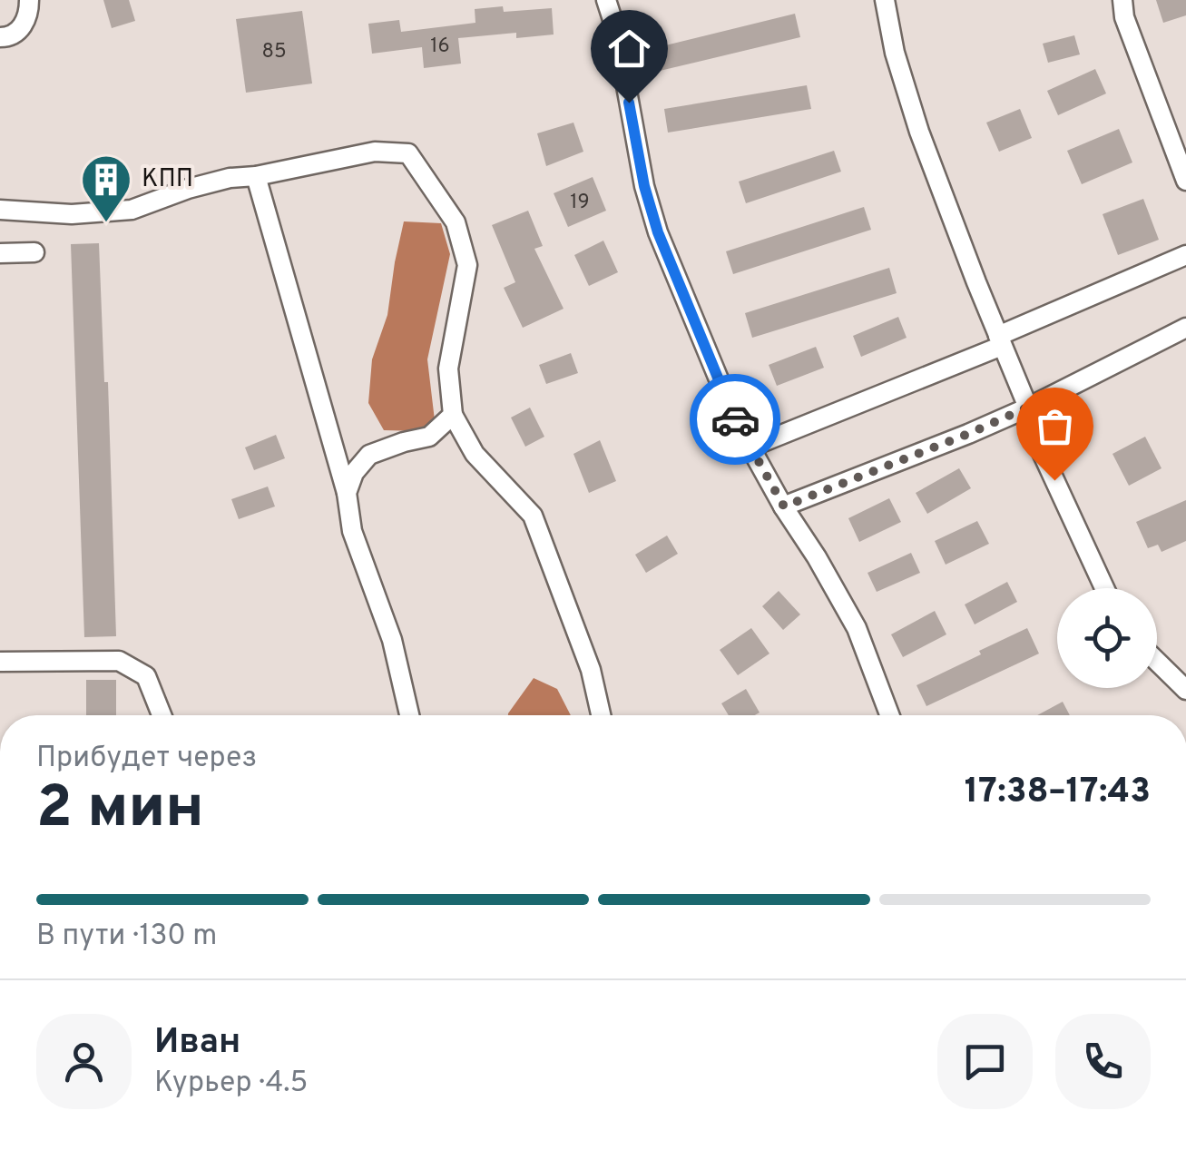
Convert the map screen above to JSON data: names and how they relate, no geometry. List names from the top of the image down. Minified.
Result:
{"places":{"building":["КПП"]},"house_numbers":["16","85","19"],"page":{"heading":["2 мин","Прибудет через","17:38–17:43"],"panel":["Иван","Курьер · 4.5"],"bar":"В пути · 130 m"}}
